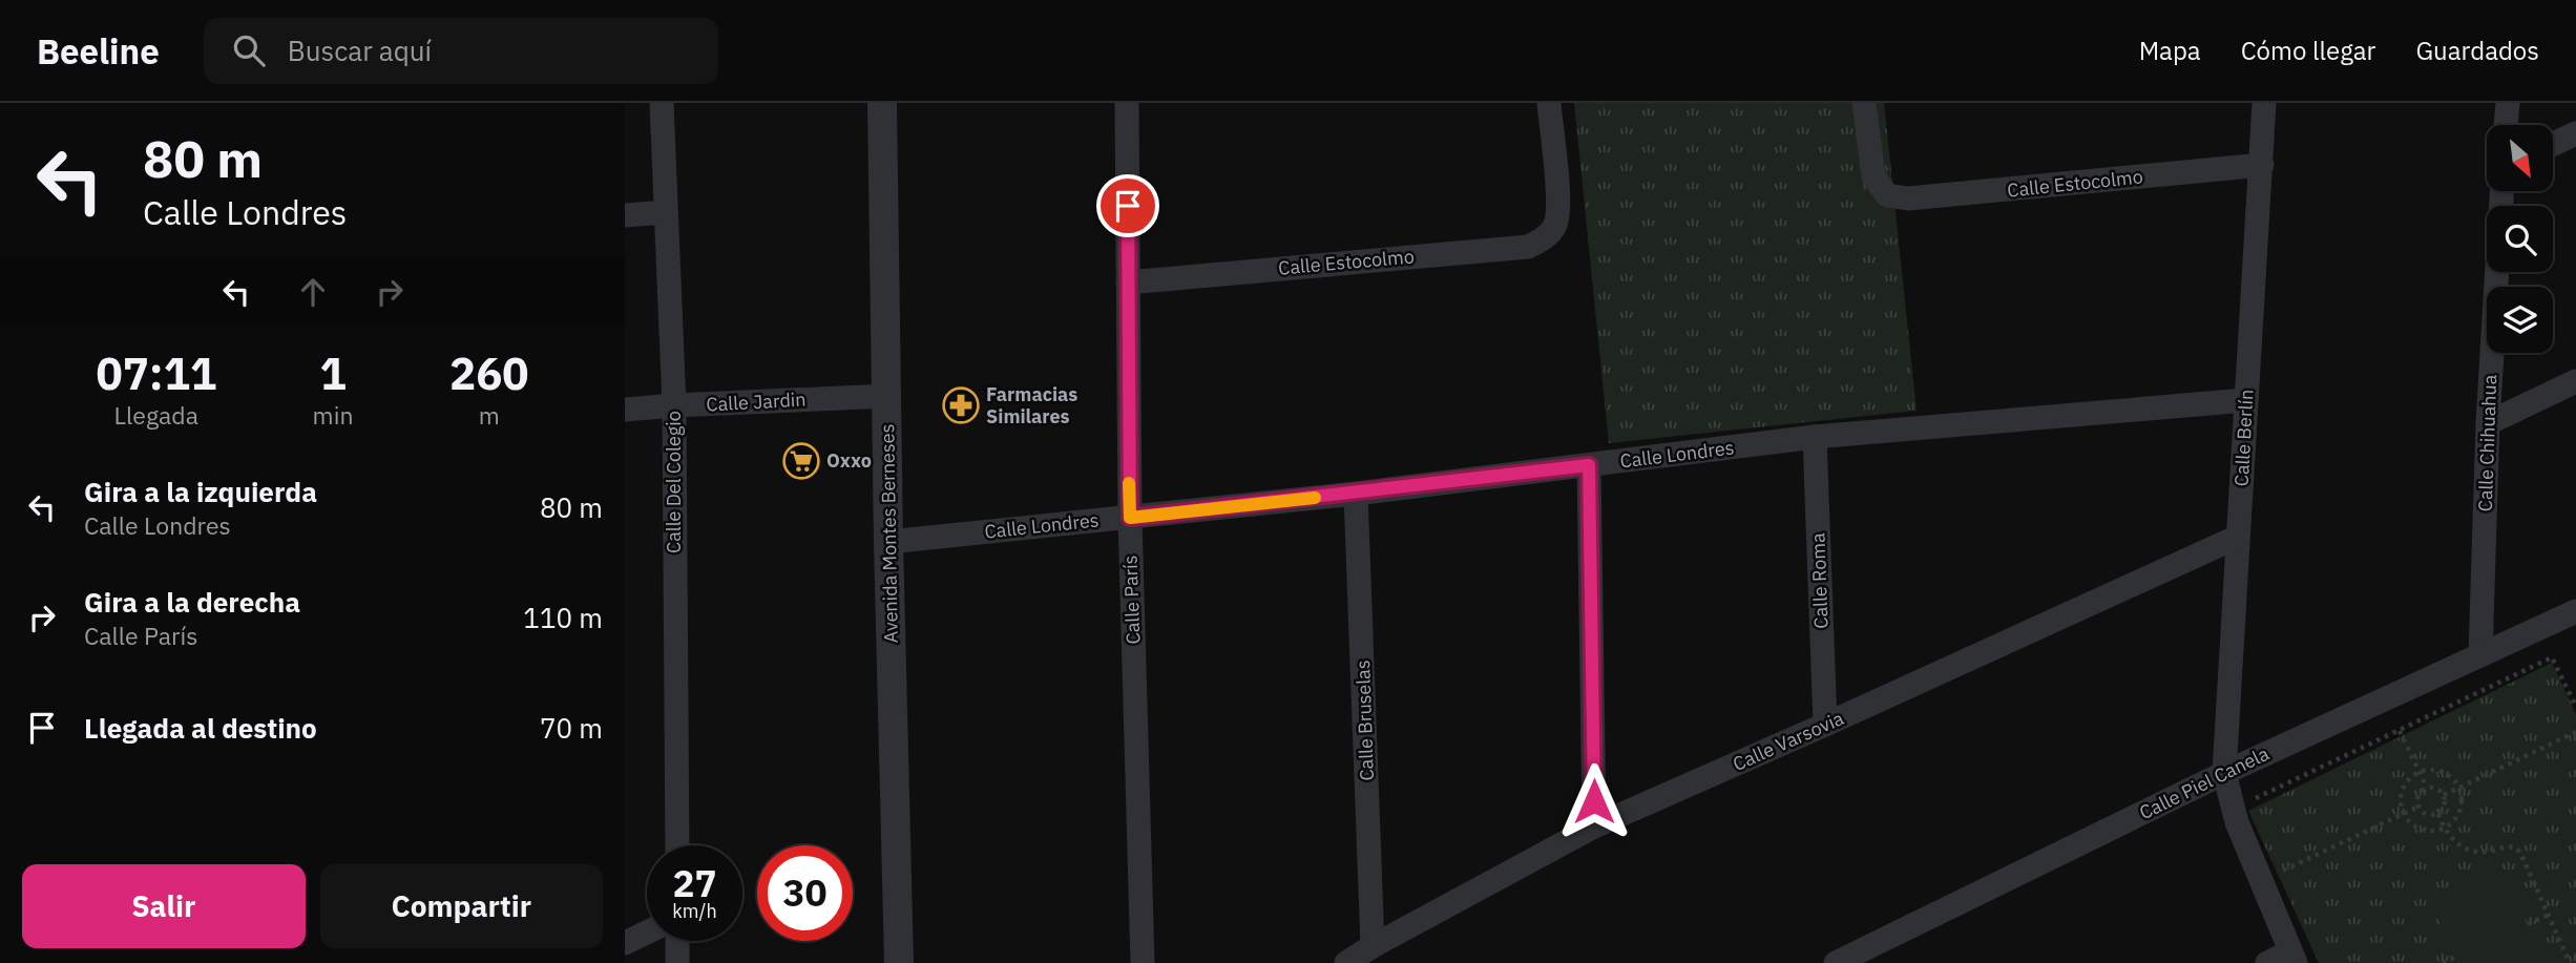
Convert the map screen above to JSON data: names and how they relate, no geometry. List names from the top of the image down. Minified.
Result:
{"streets":{"street":["Calle Estocolmo","Calle Jardin","Calle Berlín","Calle Chihuahua","Calle Londres","Calle Del Colegio","Avenida Montes Berneses","Calle Roma","Calle París","Calle Bruselas","Calle Varsovia","Calle Piel Canela"]},"crossings":[["Calle Estocolmo","Calle Berlín"],["Calle Estocolmo","Calle París"],["Calle Jardin","Calle Del Colegio"],["Calle Jardin","Avenida Montes Berneses"],["Calle Berlín","Calle Londres"],["Calle Berlín","Calle Varsovia"],["Calle Berlín","Calle Piel Canela"],["Calle Chihuahua","Calle Piel Canela"],["Calle Londres","Avenida Montes Berneses"],["Calle Londres","Calle Roma"],["Calle Londres","Calle París"],["Calle Londres","Calle Bruselas"],["Calle Roma","Calle Varsovia"],["Calle Bruselas","Calle Varsovia"]],"places":{"pharmacy":["Farmacias Similares"],"supermarket":["Oxxo"]},"north":"bottom right","page":{"header":"Beeline","search":"Buscar aquí","nav":["Mapa","Cómo llegar","Guardados"],"turn":["80 m","Calle Londres"],"eta":["07:11","Llegada","1","min","260","m"],"list":[{"name":"Gira a la izquierda","note":"Calle Londres","value":"80 m"},{"name":"Gira a la derecha","note":"Calle París","value":"110 m"},{"name":"Llegada al destino","value":"70 m"}],"speed":"27 km/h","limit":"30","buttons":["Salir","Compartir"]}}
